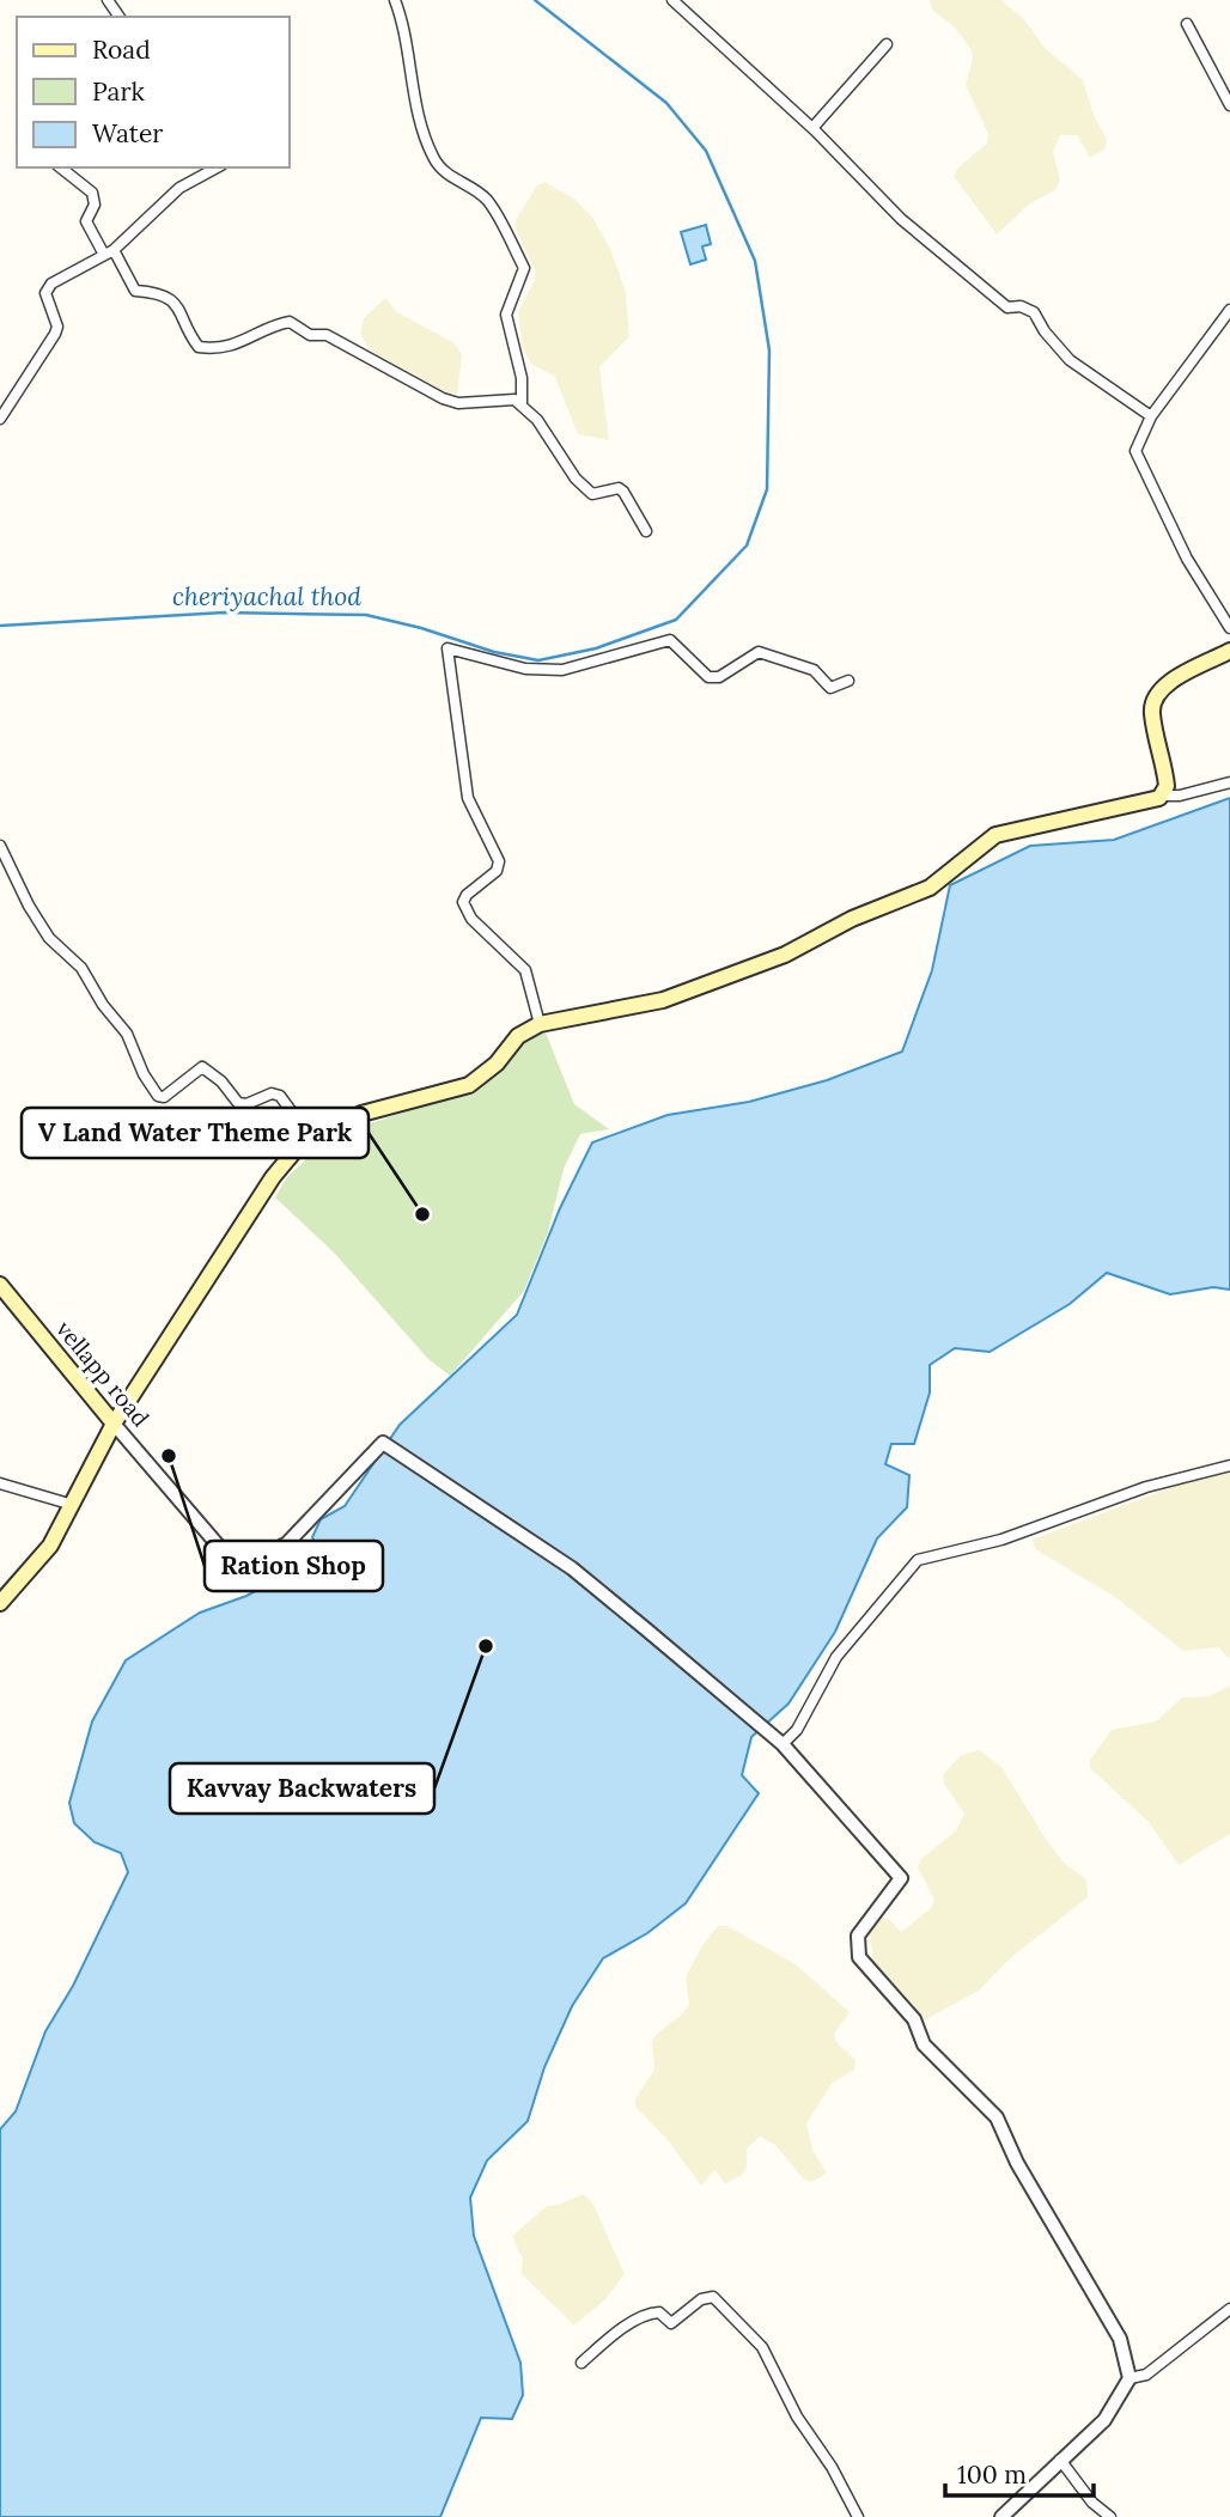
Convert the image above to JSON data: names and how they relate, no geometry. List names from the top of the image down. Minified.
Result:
{"streets":{"main road":["vellapp road"]},"water":["cheriyachal thod"],"places":["V Land Water Theme Park","Ration Shop","Kavvay Backwaters"],"legend":["Road","Park","Water"],"scale_bar":"100 m"}
